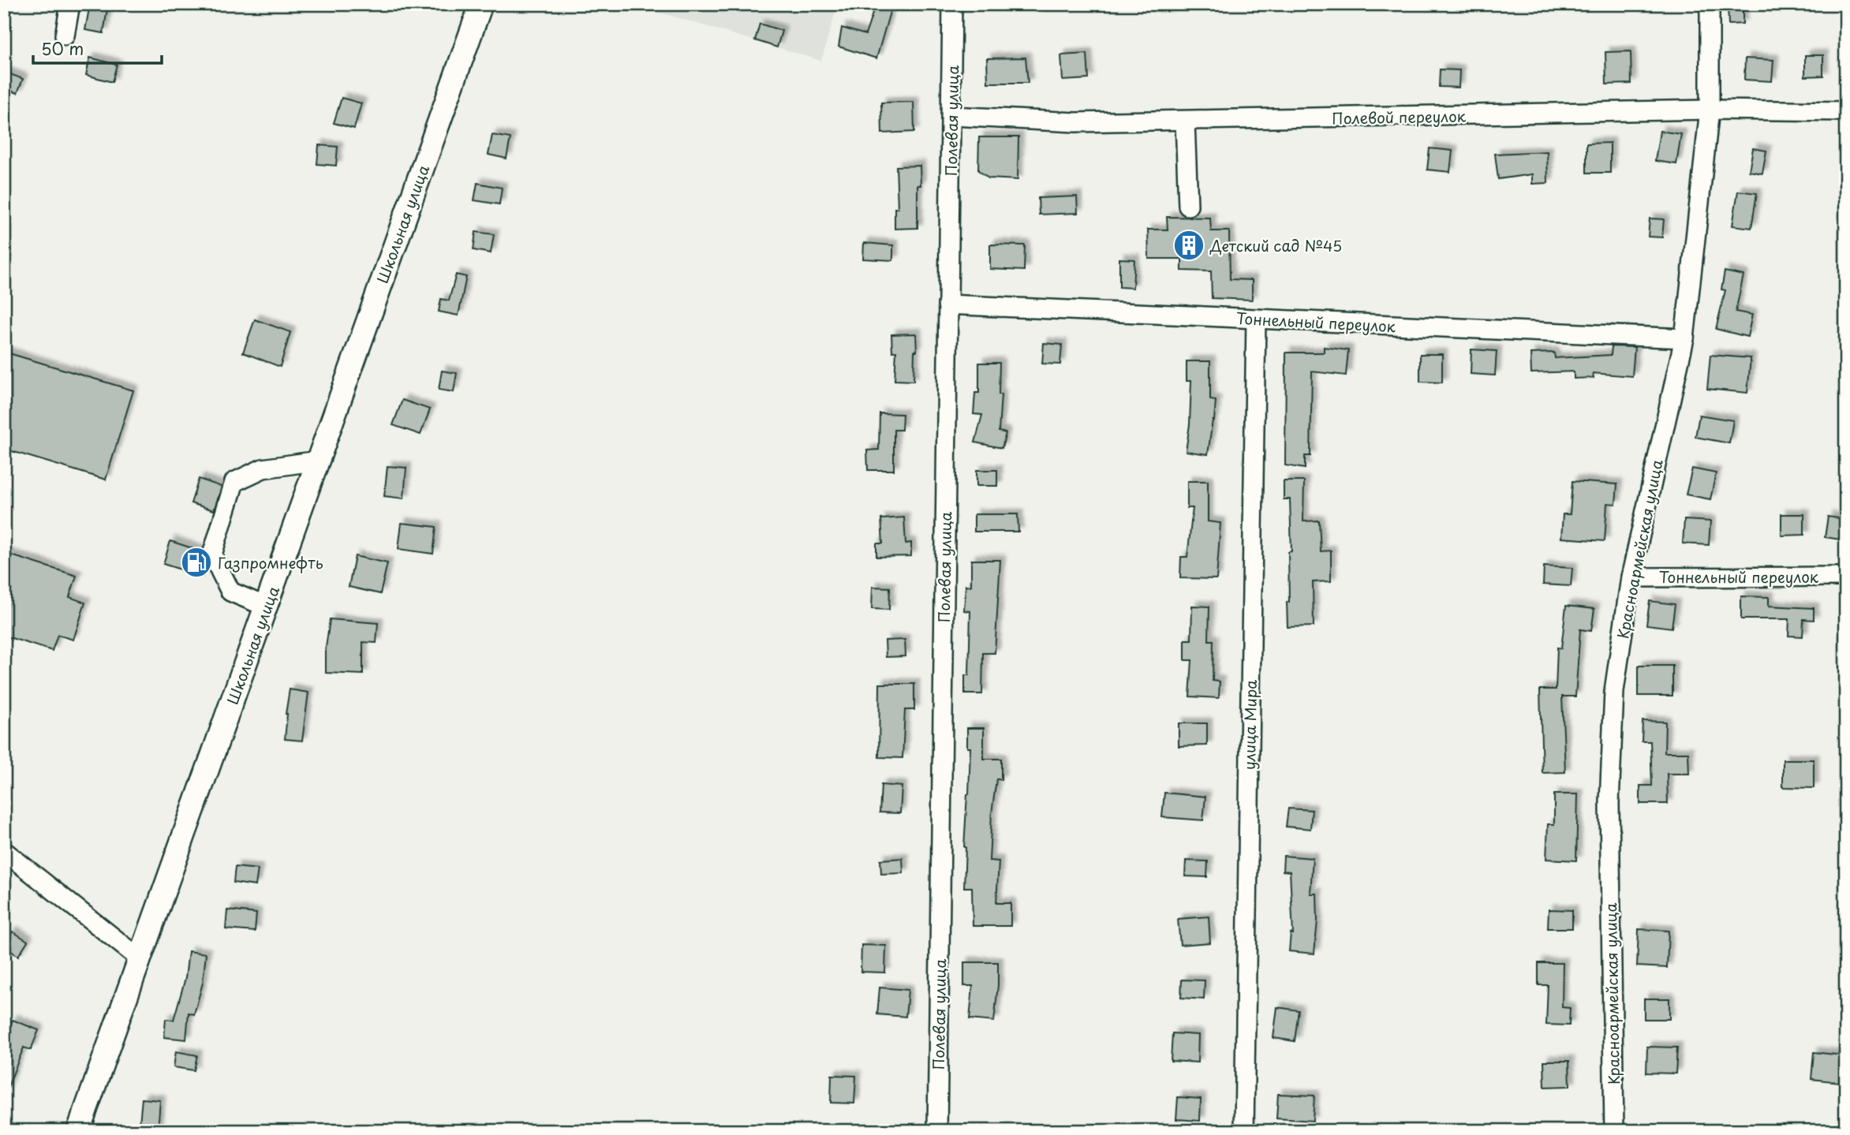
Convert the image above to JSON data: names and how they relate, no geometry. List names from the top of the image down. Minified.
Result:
{"streets":{"main road":["Школьная улица"],"street":["Полевой переулок","Полевая улица","Тоннельный переулок","Красноармейская улица","улица Мира"]},"crossings":[["Полевой переулок","Полевая улица"],["Полевой переулок","Красноармейская улица"],["Полевая улица","Тоннельный переулок"],["Тоннельный переулок","Красноармейская улица"],["Тоннельный переулок","улица Мира"]],"places":{"building":["Детский сад №45"],"fuel station":["Газпромнефть"]},"scale_bar":"50 m"}
